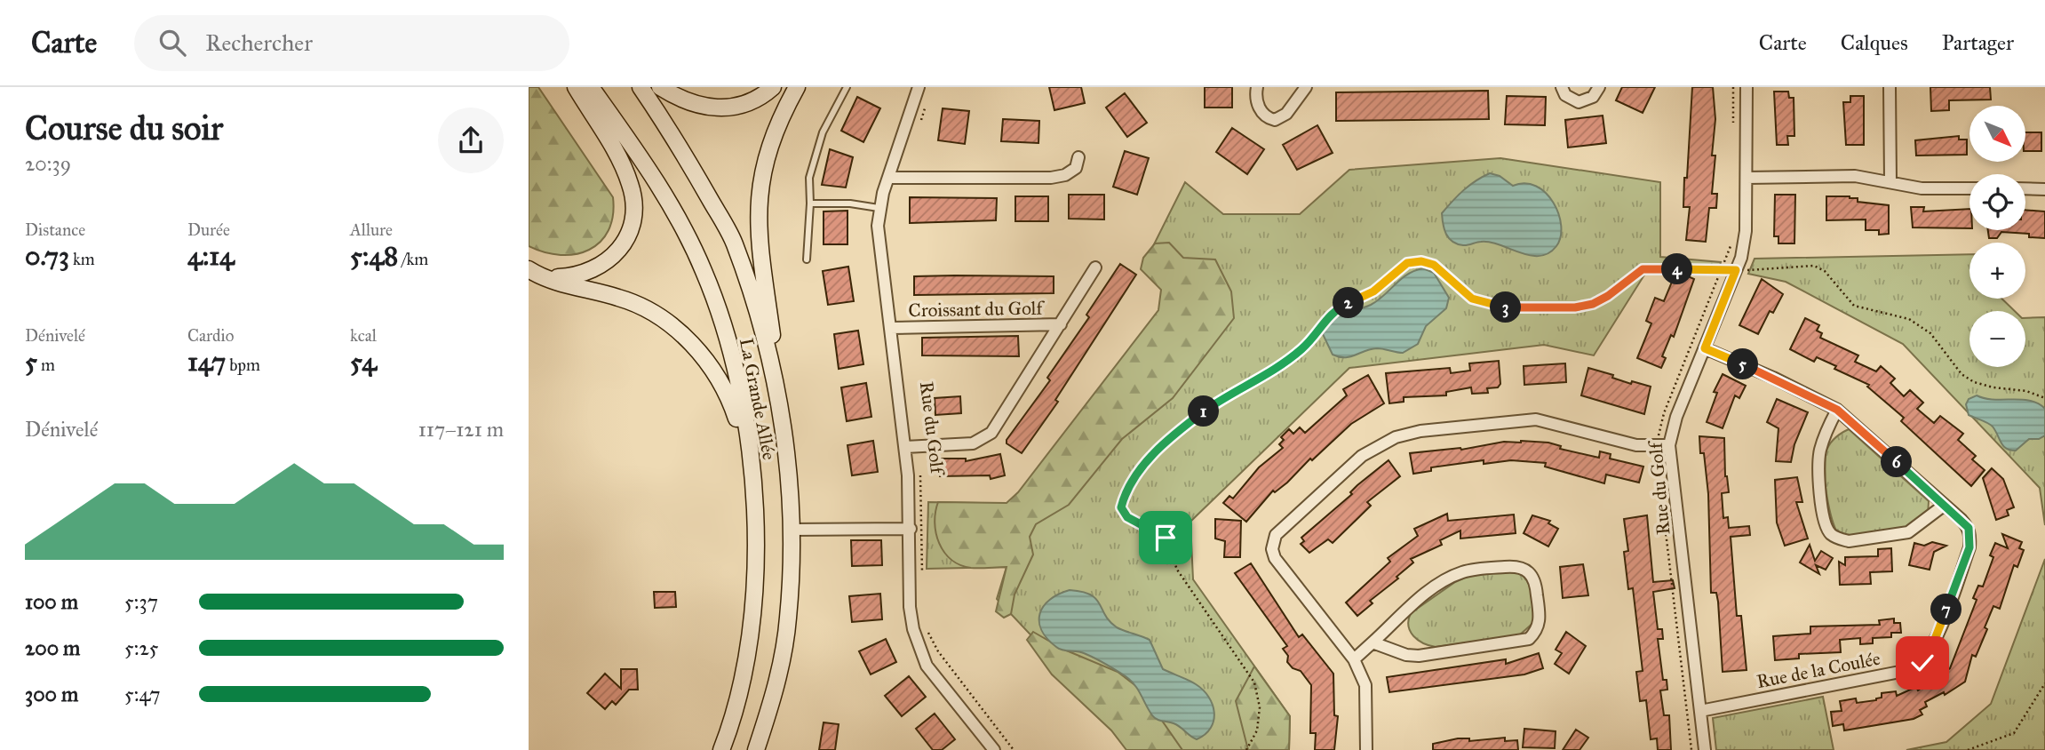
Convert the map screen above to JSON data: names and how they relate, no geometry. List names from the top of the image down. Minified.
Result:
{"streets":{"street":["Croissant du Golf","La Grande Allée","Rue du Golf","Rue de la Coulée"]},"crossings":[["Croissant du Golf","Rue du Golf"],["Rue du Golf","Rue de la Coulée"]],"north":"bottom right","page":{"header":"Carte","search":"Rechercher","nav":["Carte","Calques","Partager"],"heading":["Course du soir","20:39"],"map_buttons":["+","−"],"stats":[["Distance","0.73 km"],["Durée","4:14"],["Allure","5:48 /km"],["Dénivelé","5 m"],["Cardio","147 bpm"],["kcal","54"]],"pins":["4","2","3","5","1","6","7"],"chart":["Dénivelé","117–121 m"],"list":[{"name":"100 m","note":"5:37"},{"name":"200 m","note":"5:25"},{"name":"300 m","note":"5:47"}]}}
